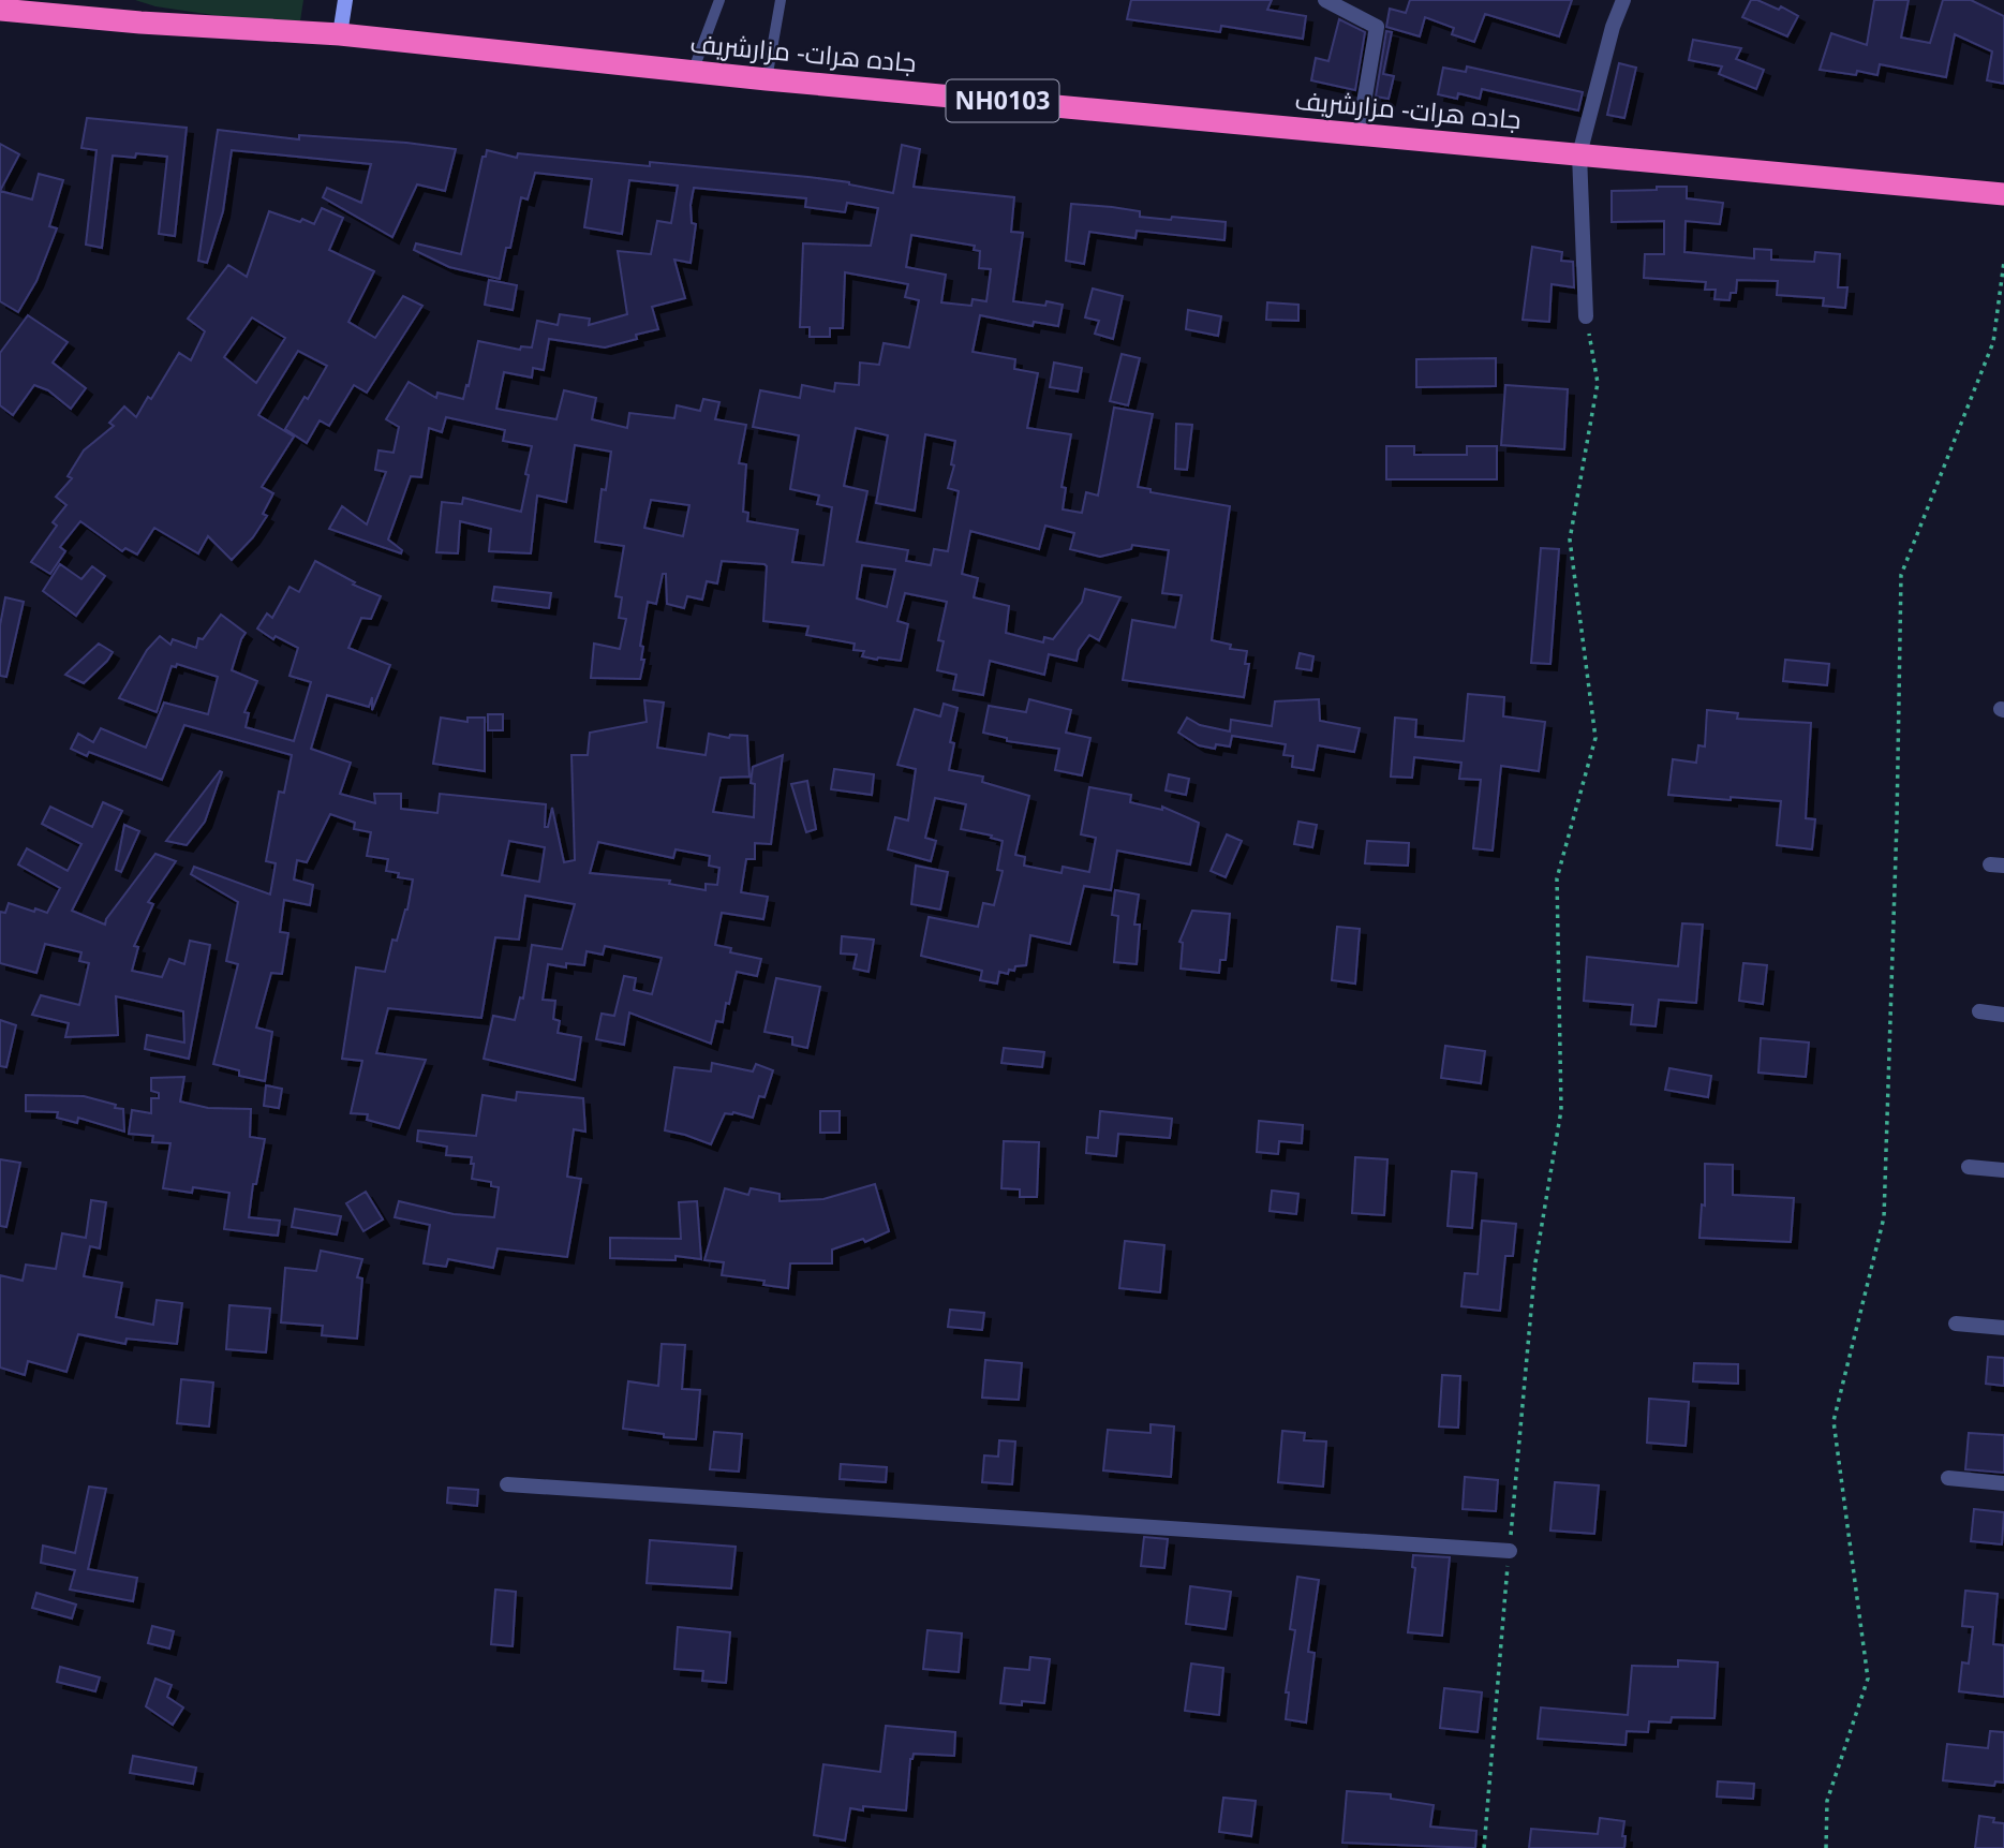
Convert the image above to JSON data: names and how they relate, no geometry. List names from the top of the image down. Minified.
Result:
{"streets":{"highway":["جاده هرات- مزارشریف","NH0103"]}}
